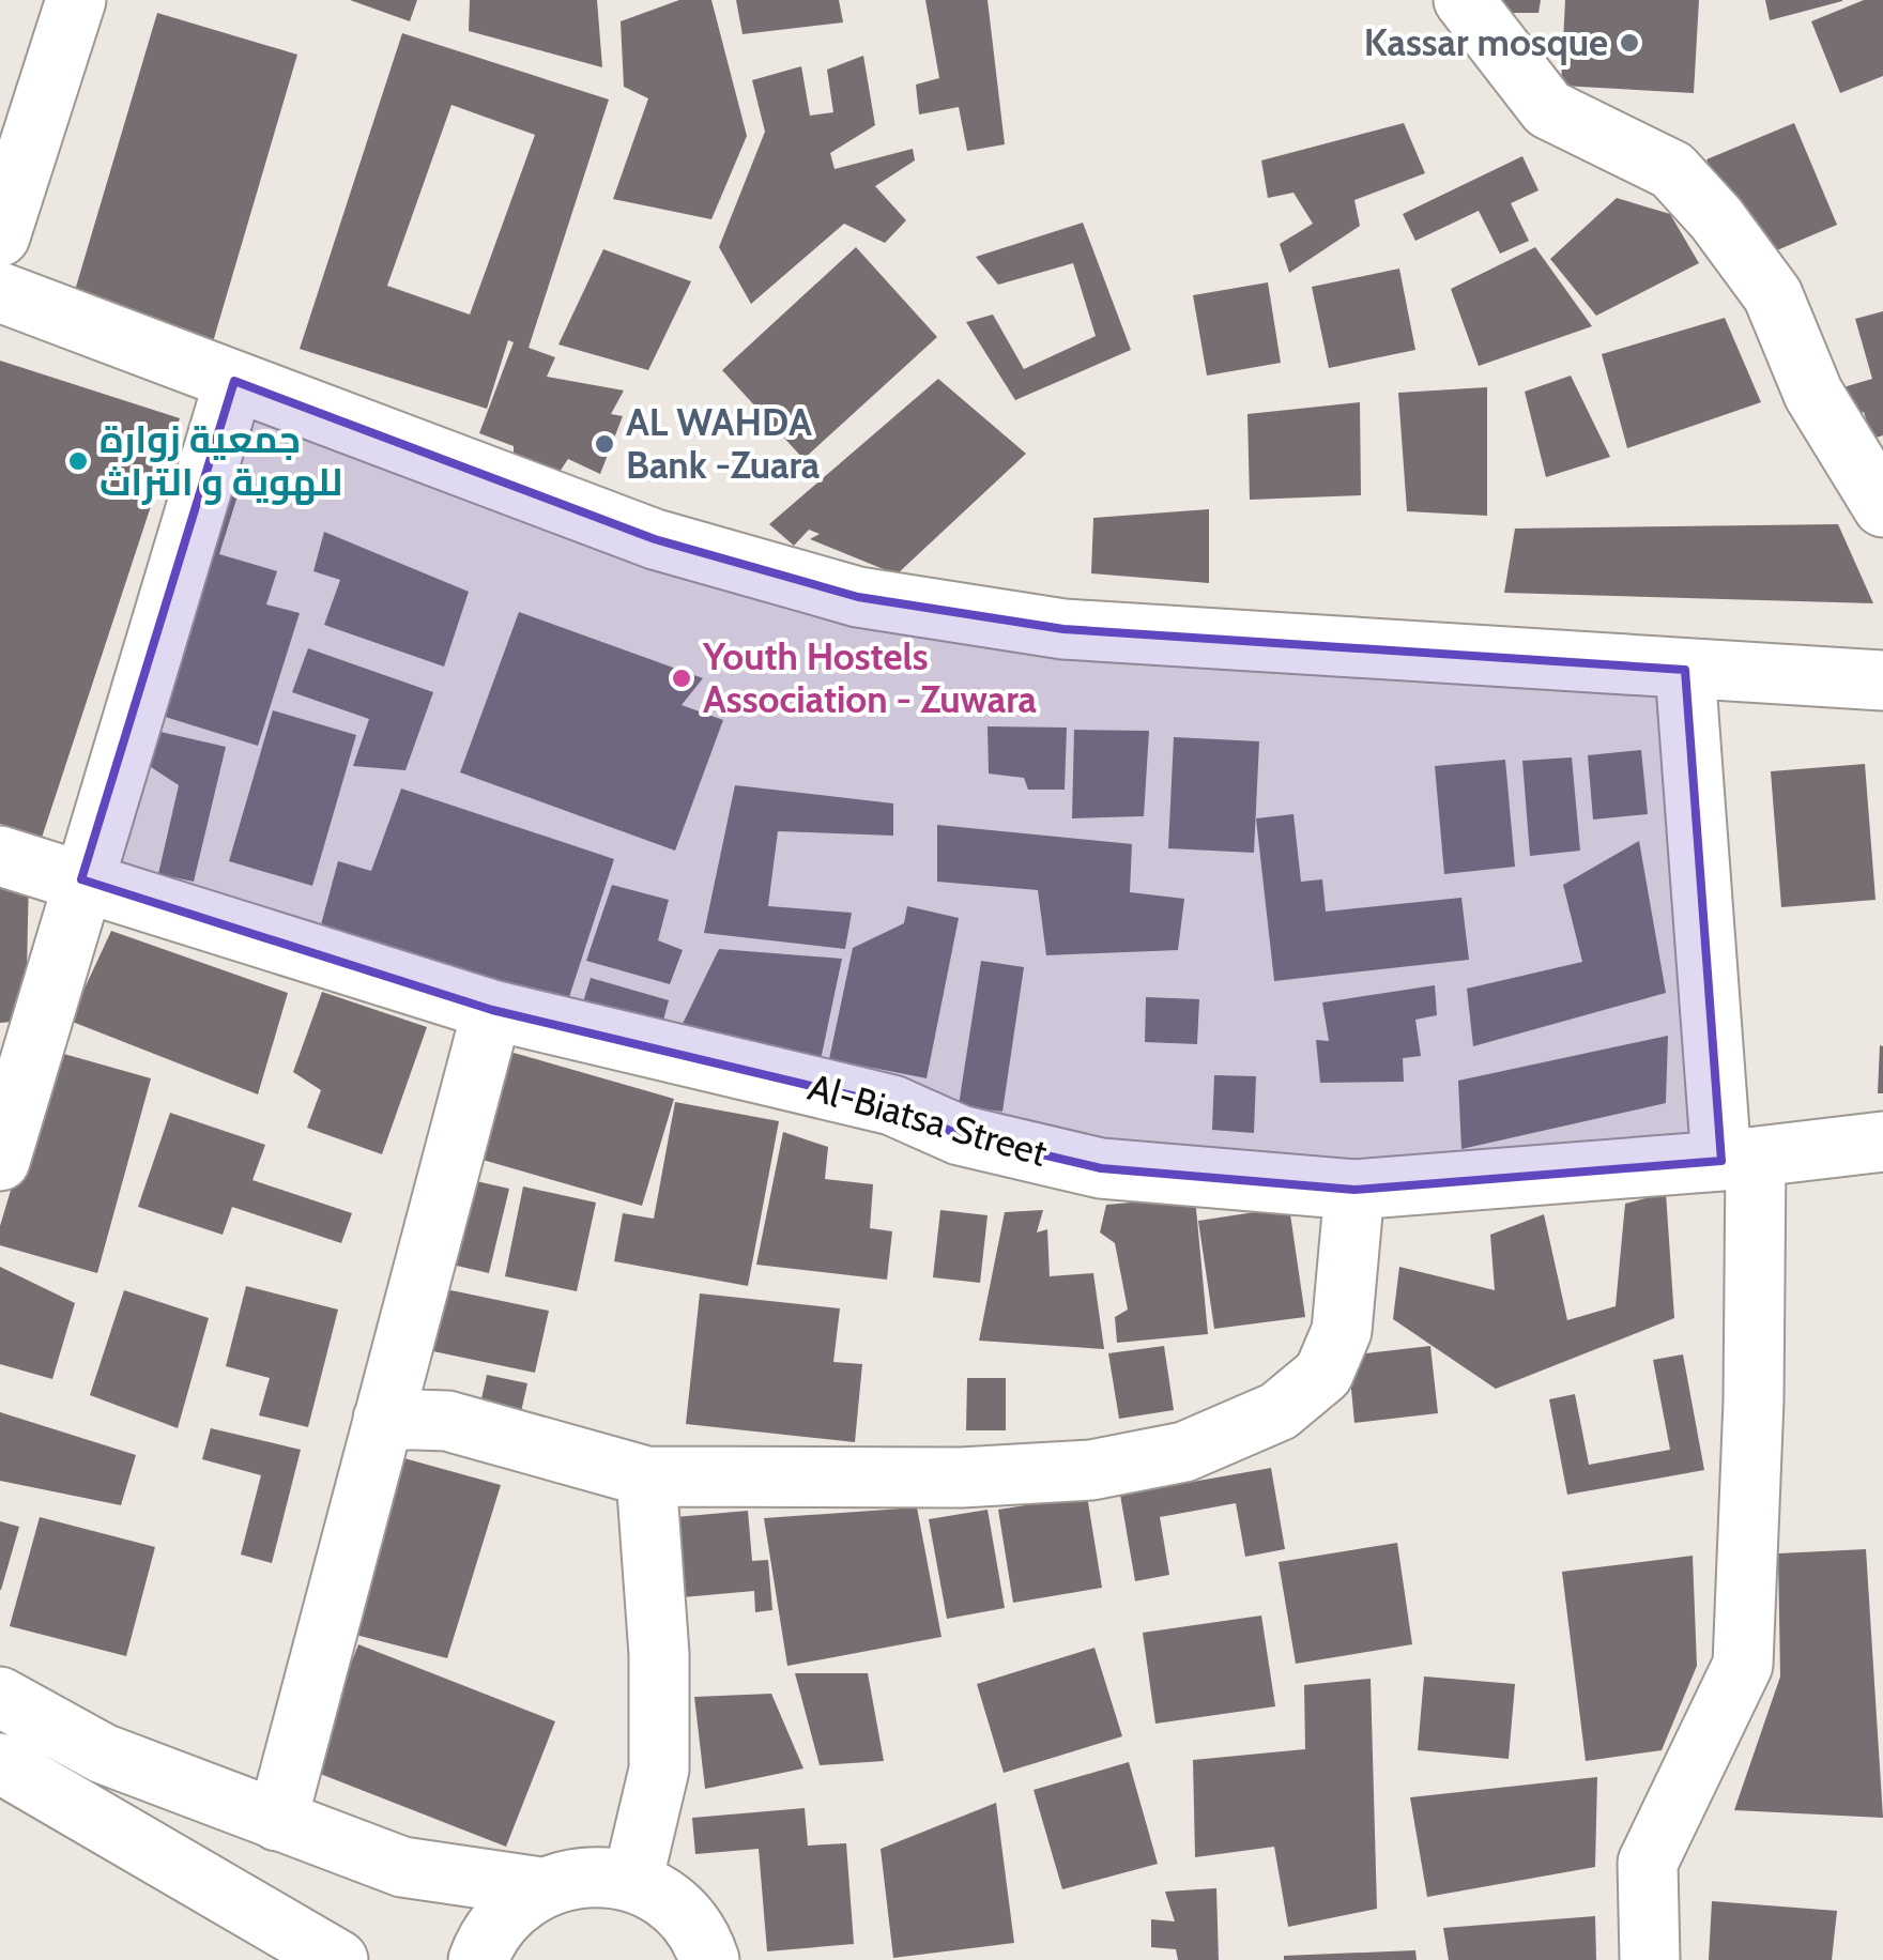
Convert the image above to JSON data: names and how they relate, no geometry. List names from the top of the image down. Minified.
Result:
{"streets":{"street":["Al-Biatsa Street"]},"places":["Kassar mosque","AL WAHDA Bank -Zuara","جمعية زوارة للهوية و التراث","Youth Hostels Association - Zuwara"]}
